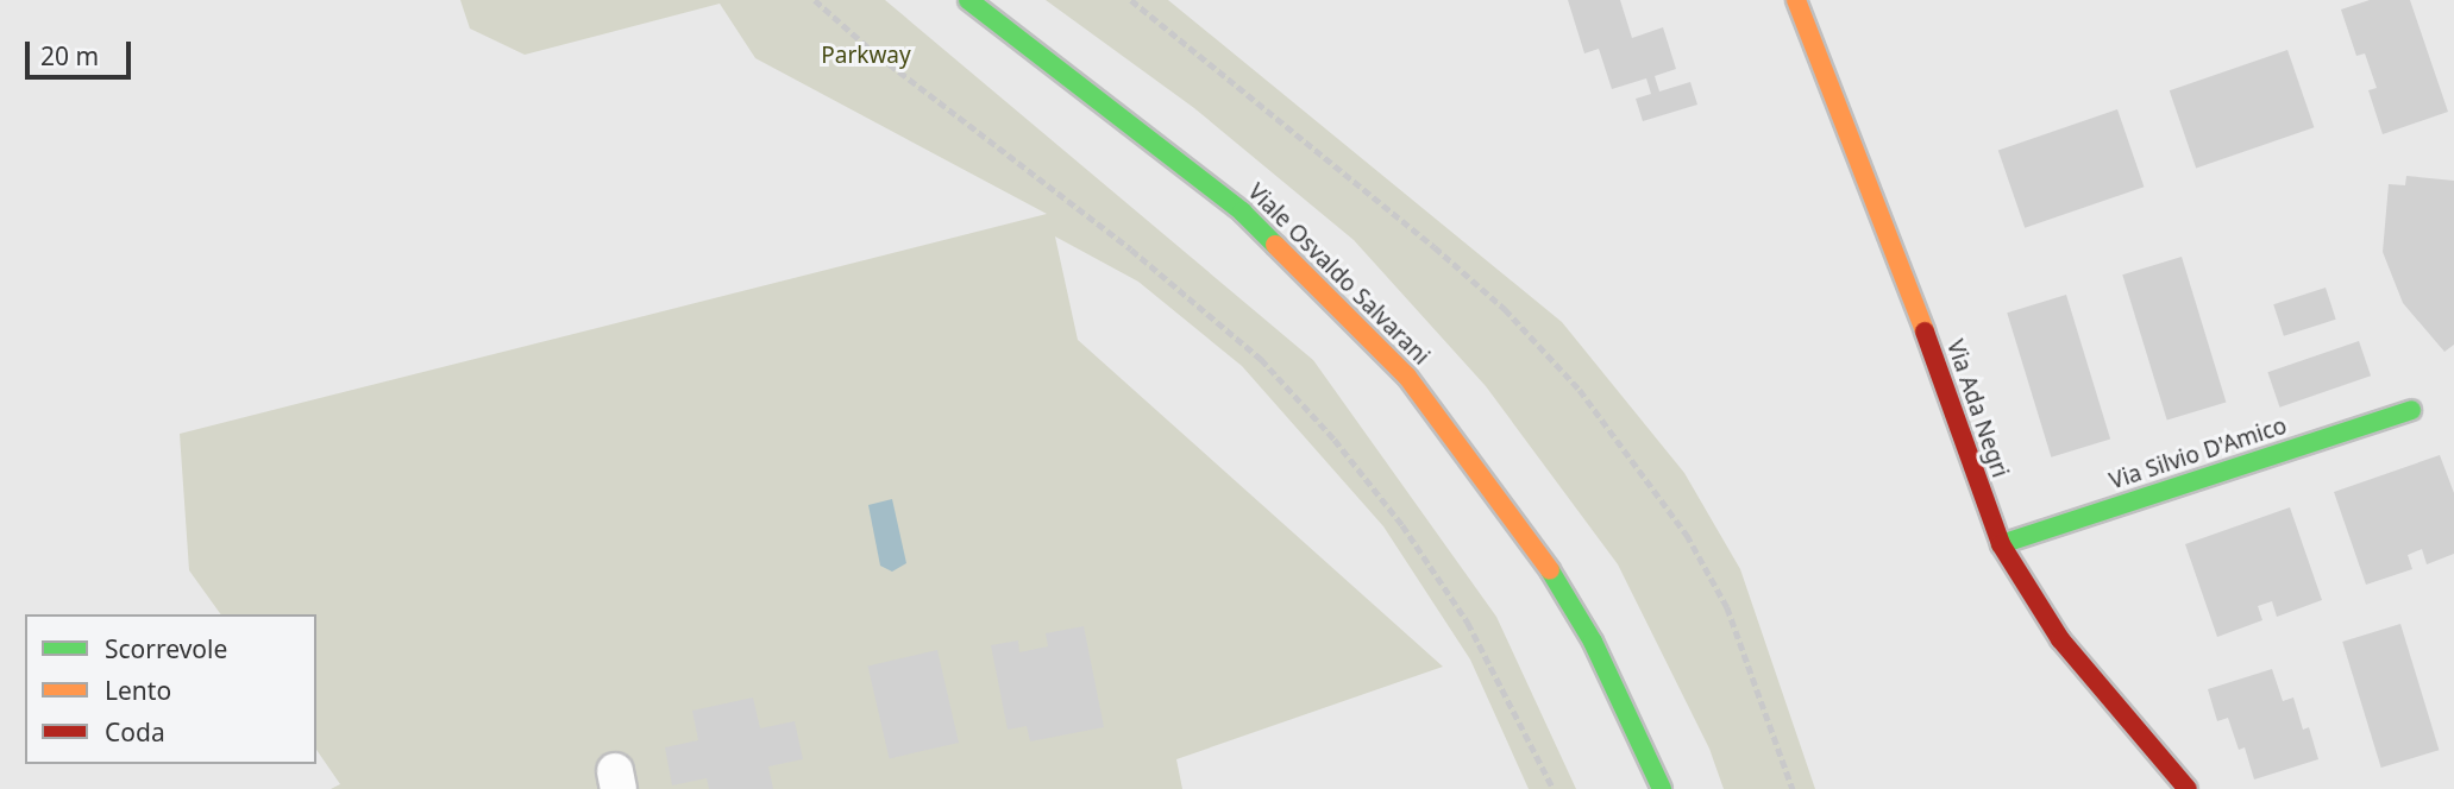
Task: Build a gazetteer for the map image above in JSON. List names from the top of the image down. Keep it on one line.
{"streets":{"street":["Viale Osvaldo Salvarani","Via Ada Negri","Via Silvio D'Amico"]},"crossings":[["Via Ada Negri","Via Silvio D'Amico"]],"parks":["Parkway"],"legend":["Scorrevole","Lento","Coda"],"scale_bar":"20 m"}
